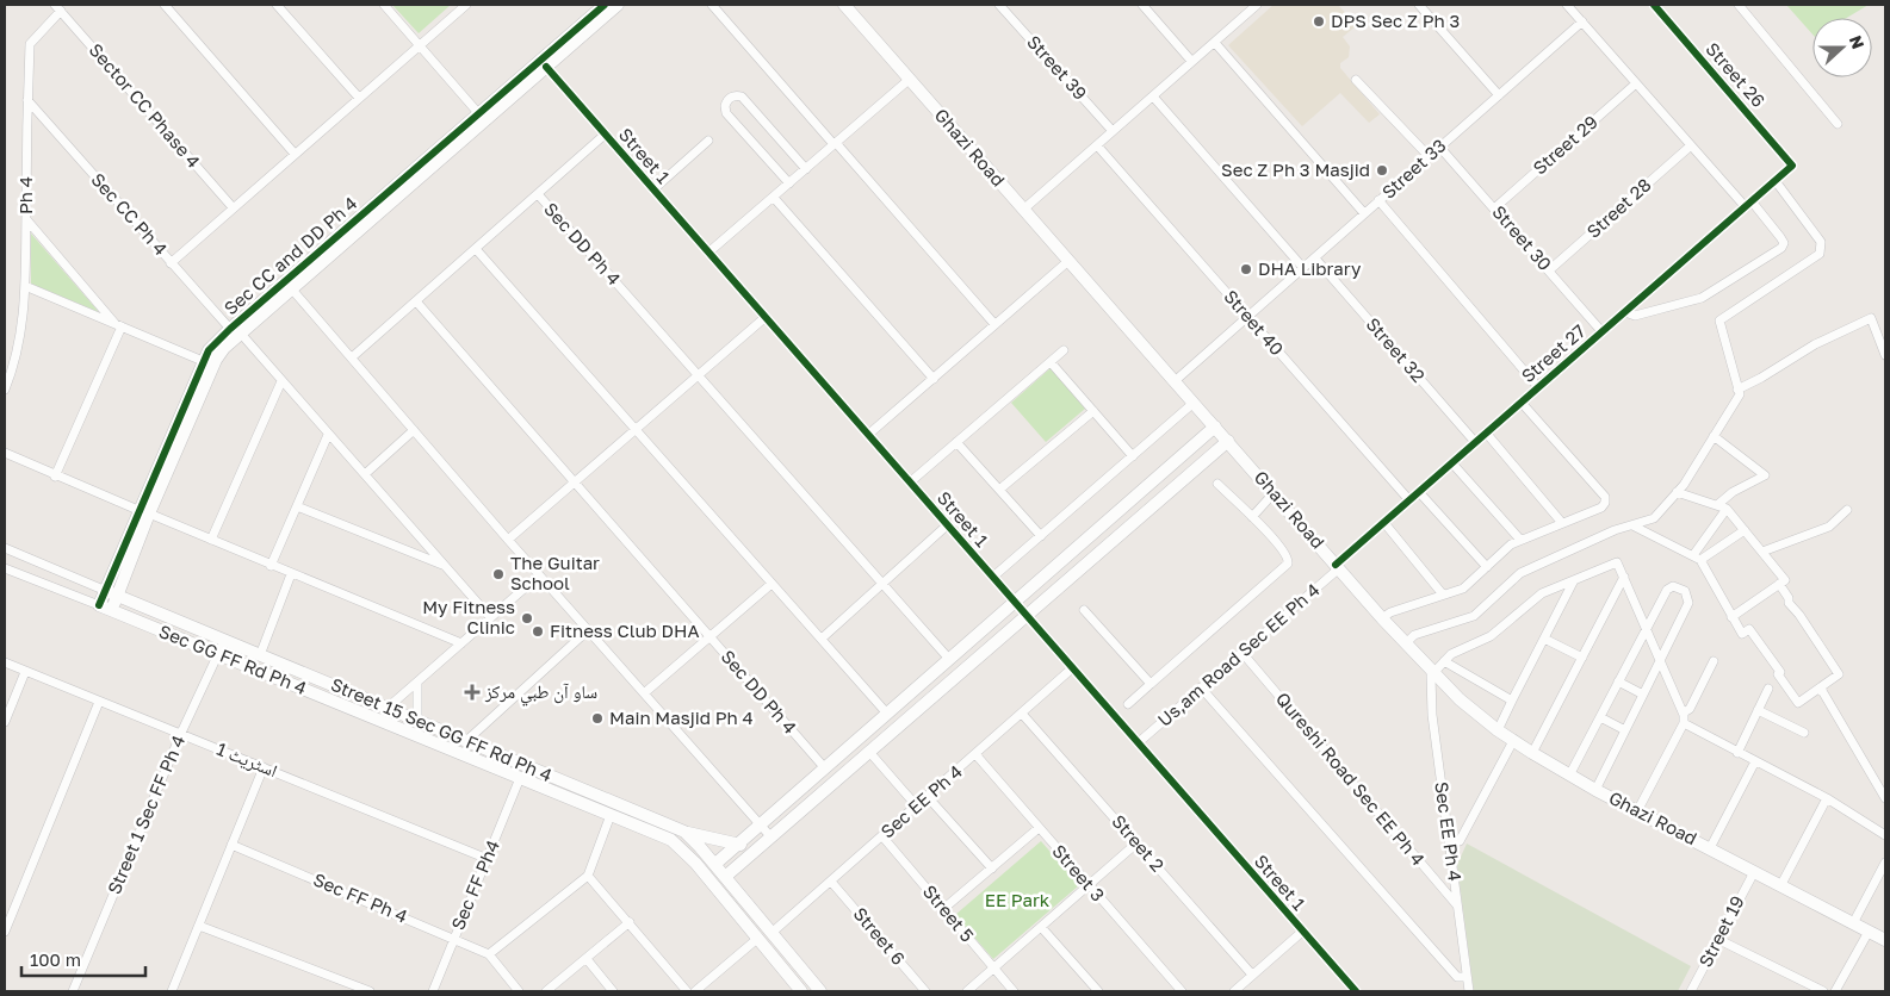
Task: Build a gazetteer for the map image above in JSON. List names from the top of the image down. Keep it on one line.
{"streets":{"main road":["Ghazi Road","Sec CC and DD Ph 4","Sec GG FF Rd Ph 4","Street 15 Sec GG FF Rd Ph 4"],"street":["Street 39","Street 26","Sector CC Phase 4","Street 29","Street 1","Street 33","Ph 4","Street 28","Sec CC Ph 4","Street 30","Sec DD Ph 4","Street 40","Street 32","Street 27","Us,am Road Sec EE Ph 4","اسٹریٹ 1","Qureshi Road Sec EE Ph 4","Sec EE Ph 4","Street 1 Sec FF Ph 4","Street 2","Street 3","Sec FF Ph4","Sec FF Ph 4","Street 5","Street 19","Street 6"]},"crossings":[["Street 26","Street 27"],["Sector CC Phase 4","Ph 4"],["Street 29","Street 30"],["Ghazi Road","Street 33"],["Ghazi Road","Street 27"],["Ghazi Road","Us,am Road Sec EE Ph 4"],["Ghazi Road","Sec EE Ph 4"],["Ghazi Road","Street 19"],["Street 1","Sec CC and DD Ph 4"],["Street 1","Us,am Road Sec EE Ph 4"],["Street 1","Sec EE Ph 4"],["Street 33","Street 30"],["Street 33","Street 40"],["Street 33","Street 32"],["Ph 4","Sec CC Ph 4"],["Street 28","Street 30"],["Sec CC Ph 4","Sec CC and DD Ph 4"],["Street 30","Street 27"],["Sec CC and DD Ph 4","Sec GG FF Rd Ph 4"],["Sec CC and DD Ph 4","Street 15 Sec GG FF Rd Ph 4"],["Street 40","Street 27"],["Street 32","Street 27"],["Street 27","Us,am Road Sec EE Ph 4"],["Us,am Road Sec EE Ph 4","Qureshi Road Sec EE Ph 4"],["Sec GG FF Rd Ph 4","Street 1 Sec FF Ph 4"],["Sec GG FF Rd Ph 4","Sec FF Ph4"],["Street 15 Sec GG FF Rd Ph 4","Sec EE Ph 4"],["Street 15 Sec GG FF Rd Ph 4","Street 1 Sec FF Ph 4"],["اسٹریٹ 1","Street 1 Sec FF Ph 4"],["اسٹریٹ 1","Sec FF Ph4"],["Qureshi Road Sec EE Ph 4","Sec EE Ph 4"],["Sec EE Ph 4","Street 2"],["Sec EE Ph 4","Street 3"],["Sec EE Ph 4","Street 5"],["Sec EE Ph 4","Street 6"],["Sec FF Ph4","Sec FF Ph 4"]],"parks":["EE Park"],"places":{"other":["DPS Sec Z Ph 3","Sec Z Ph 3 Masjid","DHA Library","The Guitar School","My Fitness Clinic","Fitness Club DHA","Main Masjid Ph 4"],"health":["ساو آن طبي مرکز"]},"scale_bar":"100 m","north":"right"}
